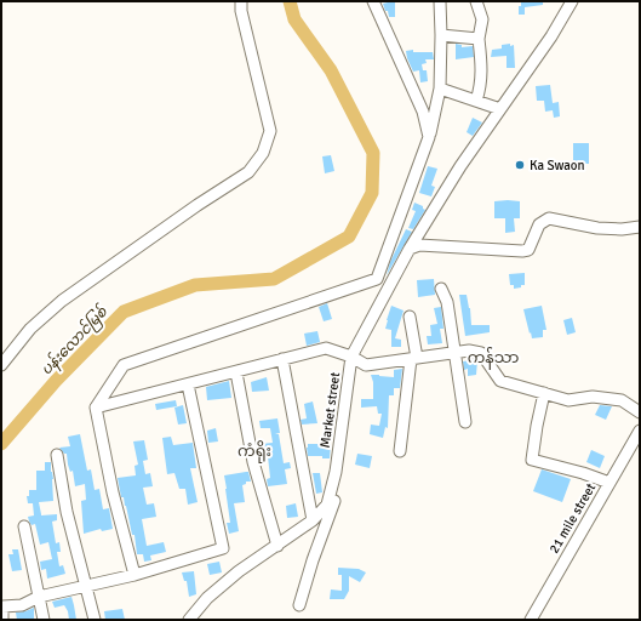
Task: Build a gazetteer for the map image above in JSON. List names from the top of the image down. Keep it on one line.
{"streets":{"street":["Market street","21 mile street"]},"districts":["ကန်သာ","ကံရိုး"],"water":["ပန်းလောင်မြစ်"],"places":["Ka Swaon"]}
